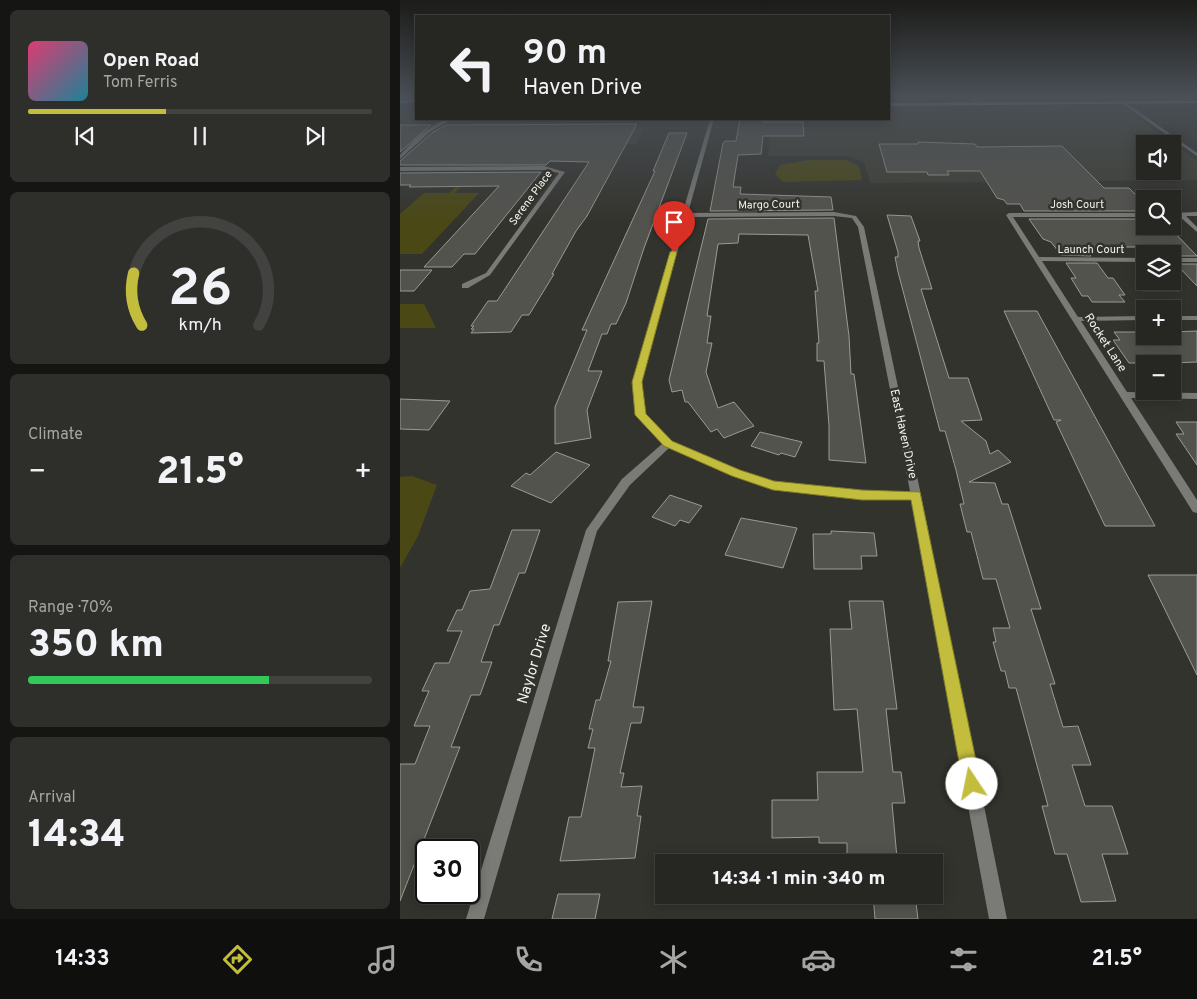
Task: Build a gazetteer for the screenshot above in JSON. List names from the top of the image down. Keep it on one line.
{"streets":{"street":["Serene Place","Margo Court","Josh Court","Launch Court","Rocket Lane","East Haven Drive","Naylor Drive"]},"crossings":[["Margo Court","East Haven Drive"],["Josh Court","Rocket Lane"],["Launch Court","Rocket Lane"]],"page":{"turn":["90 m","Haven Drive"],"song":["Open Road","Tom Ferris"],"map_buttons":["+","−"],"tile":["Climate",["Range · 70%","350 km"],["Arrival","14:34"]],"heat":["−","21.5°","+"],"limit":"30","trip":"14:34 · 1 min · 340 m","tabs":["14:33","21.5°"],"gauge":["26","km/h"]}}
